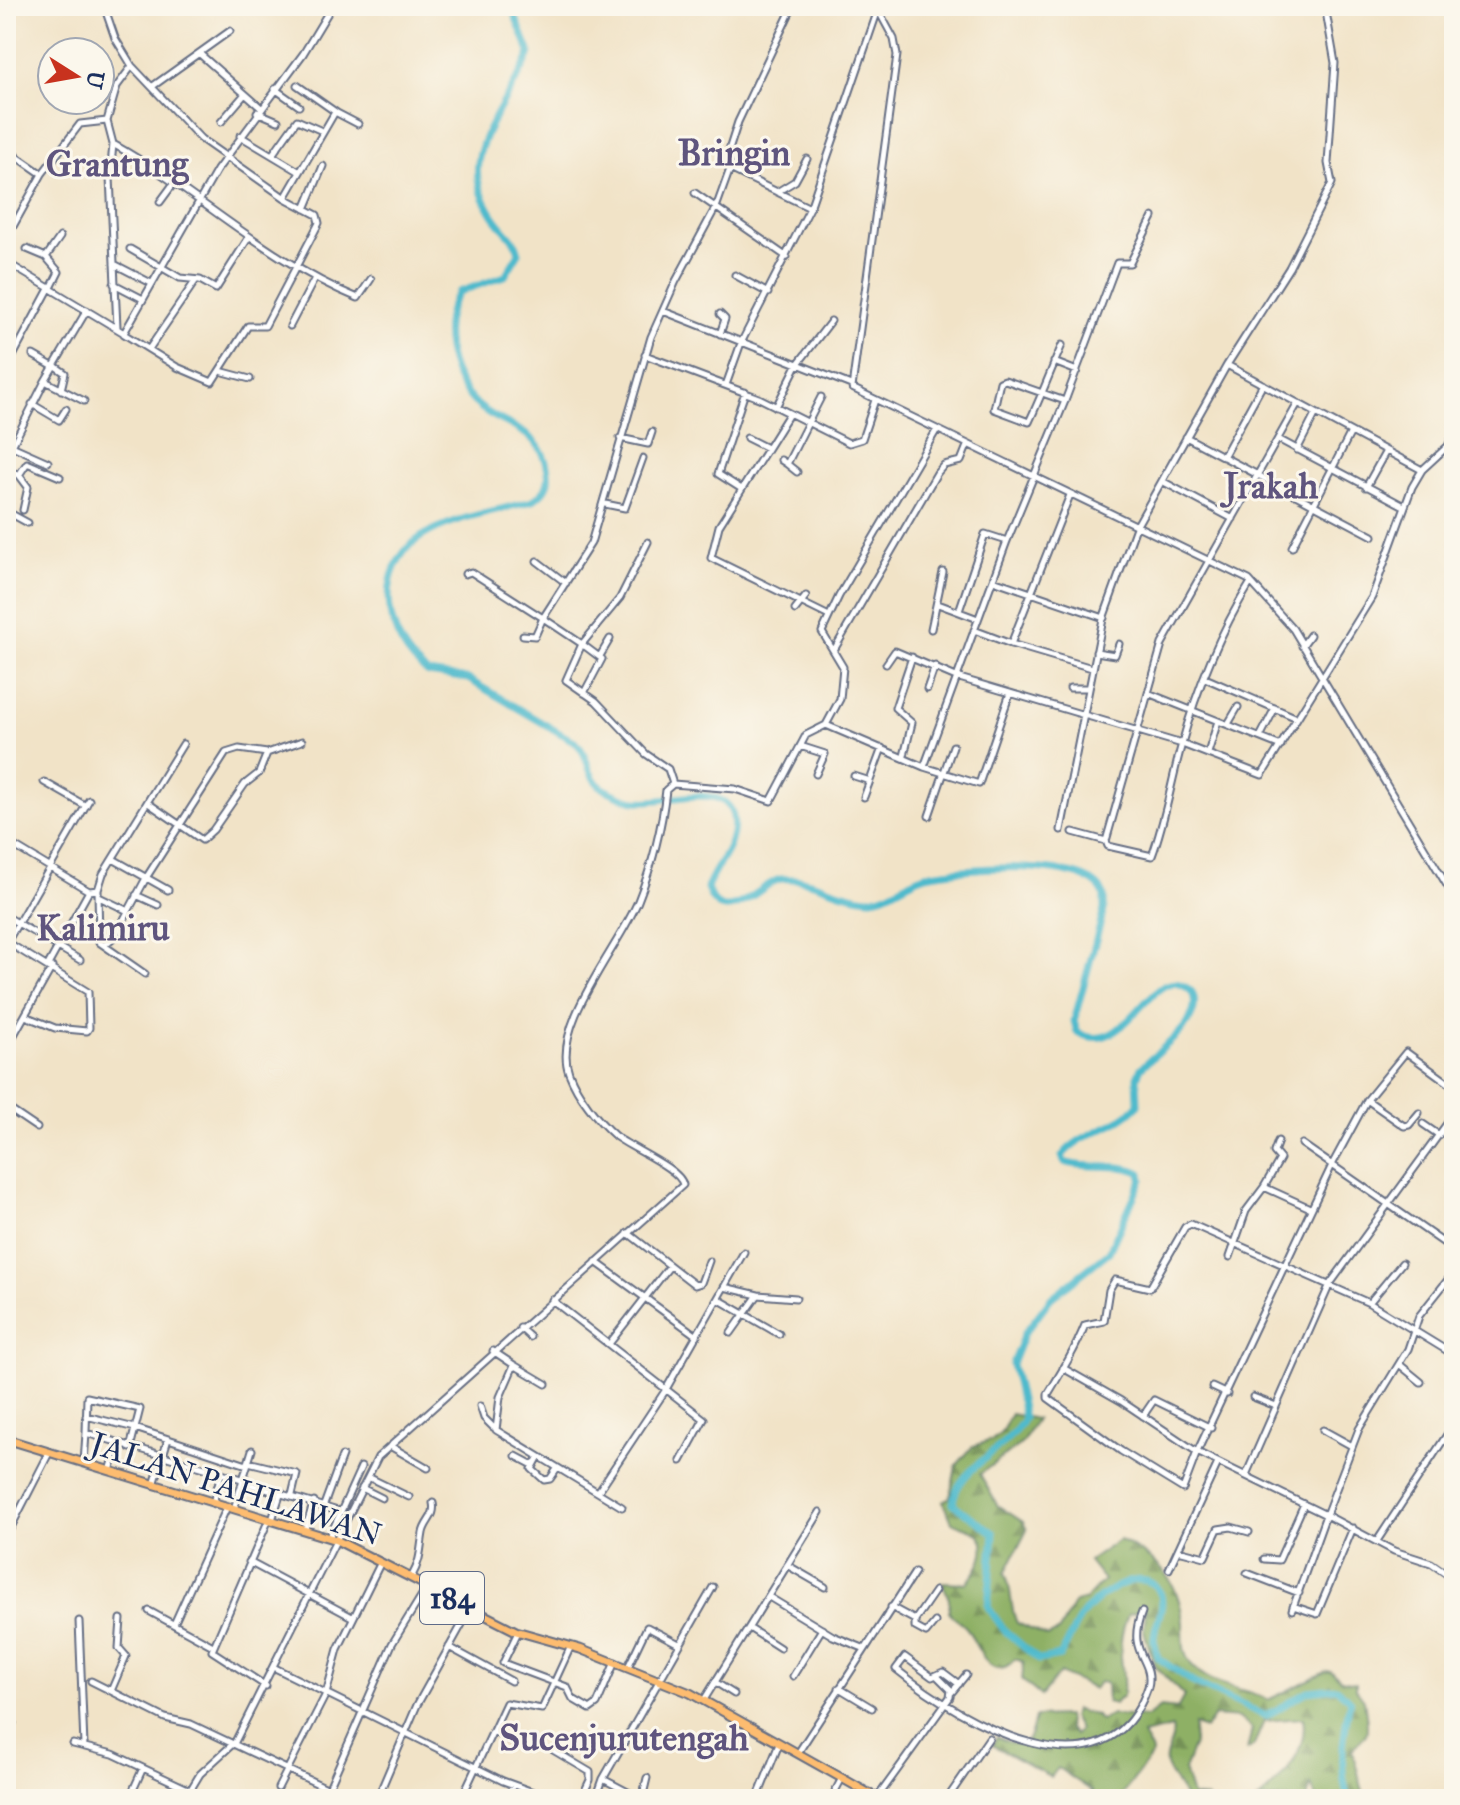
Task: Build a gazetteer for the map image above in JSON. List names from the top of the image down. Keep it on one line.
{"streets":{"main road":["JALAN PAHLAWAN","184"]},"districts":["Bringin","Grantung","Jrakah","Kalimiru","Sucenjurutengah"],"north":"right"}
